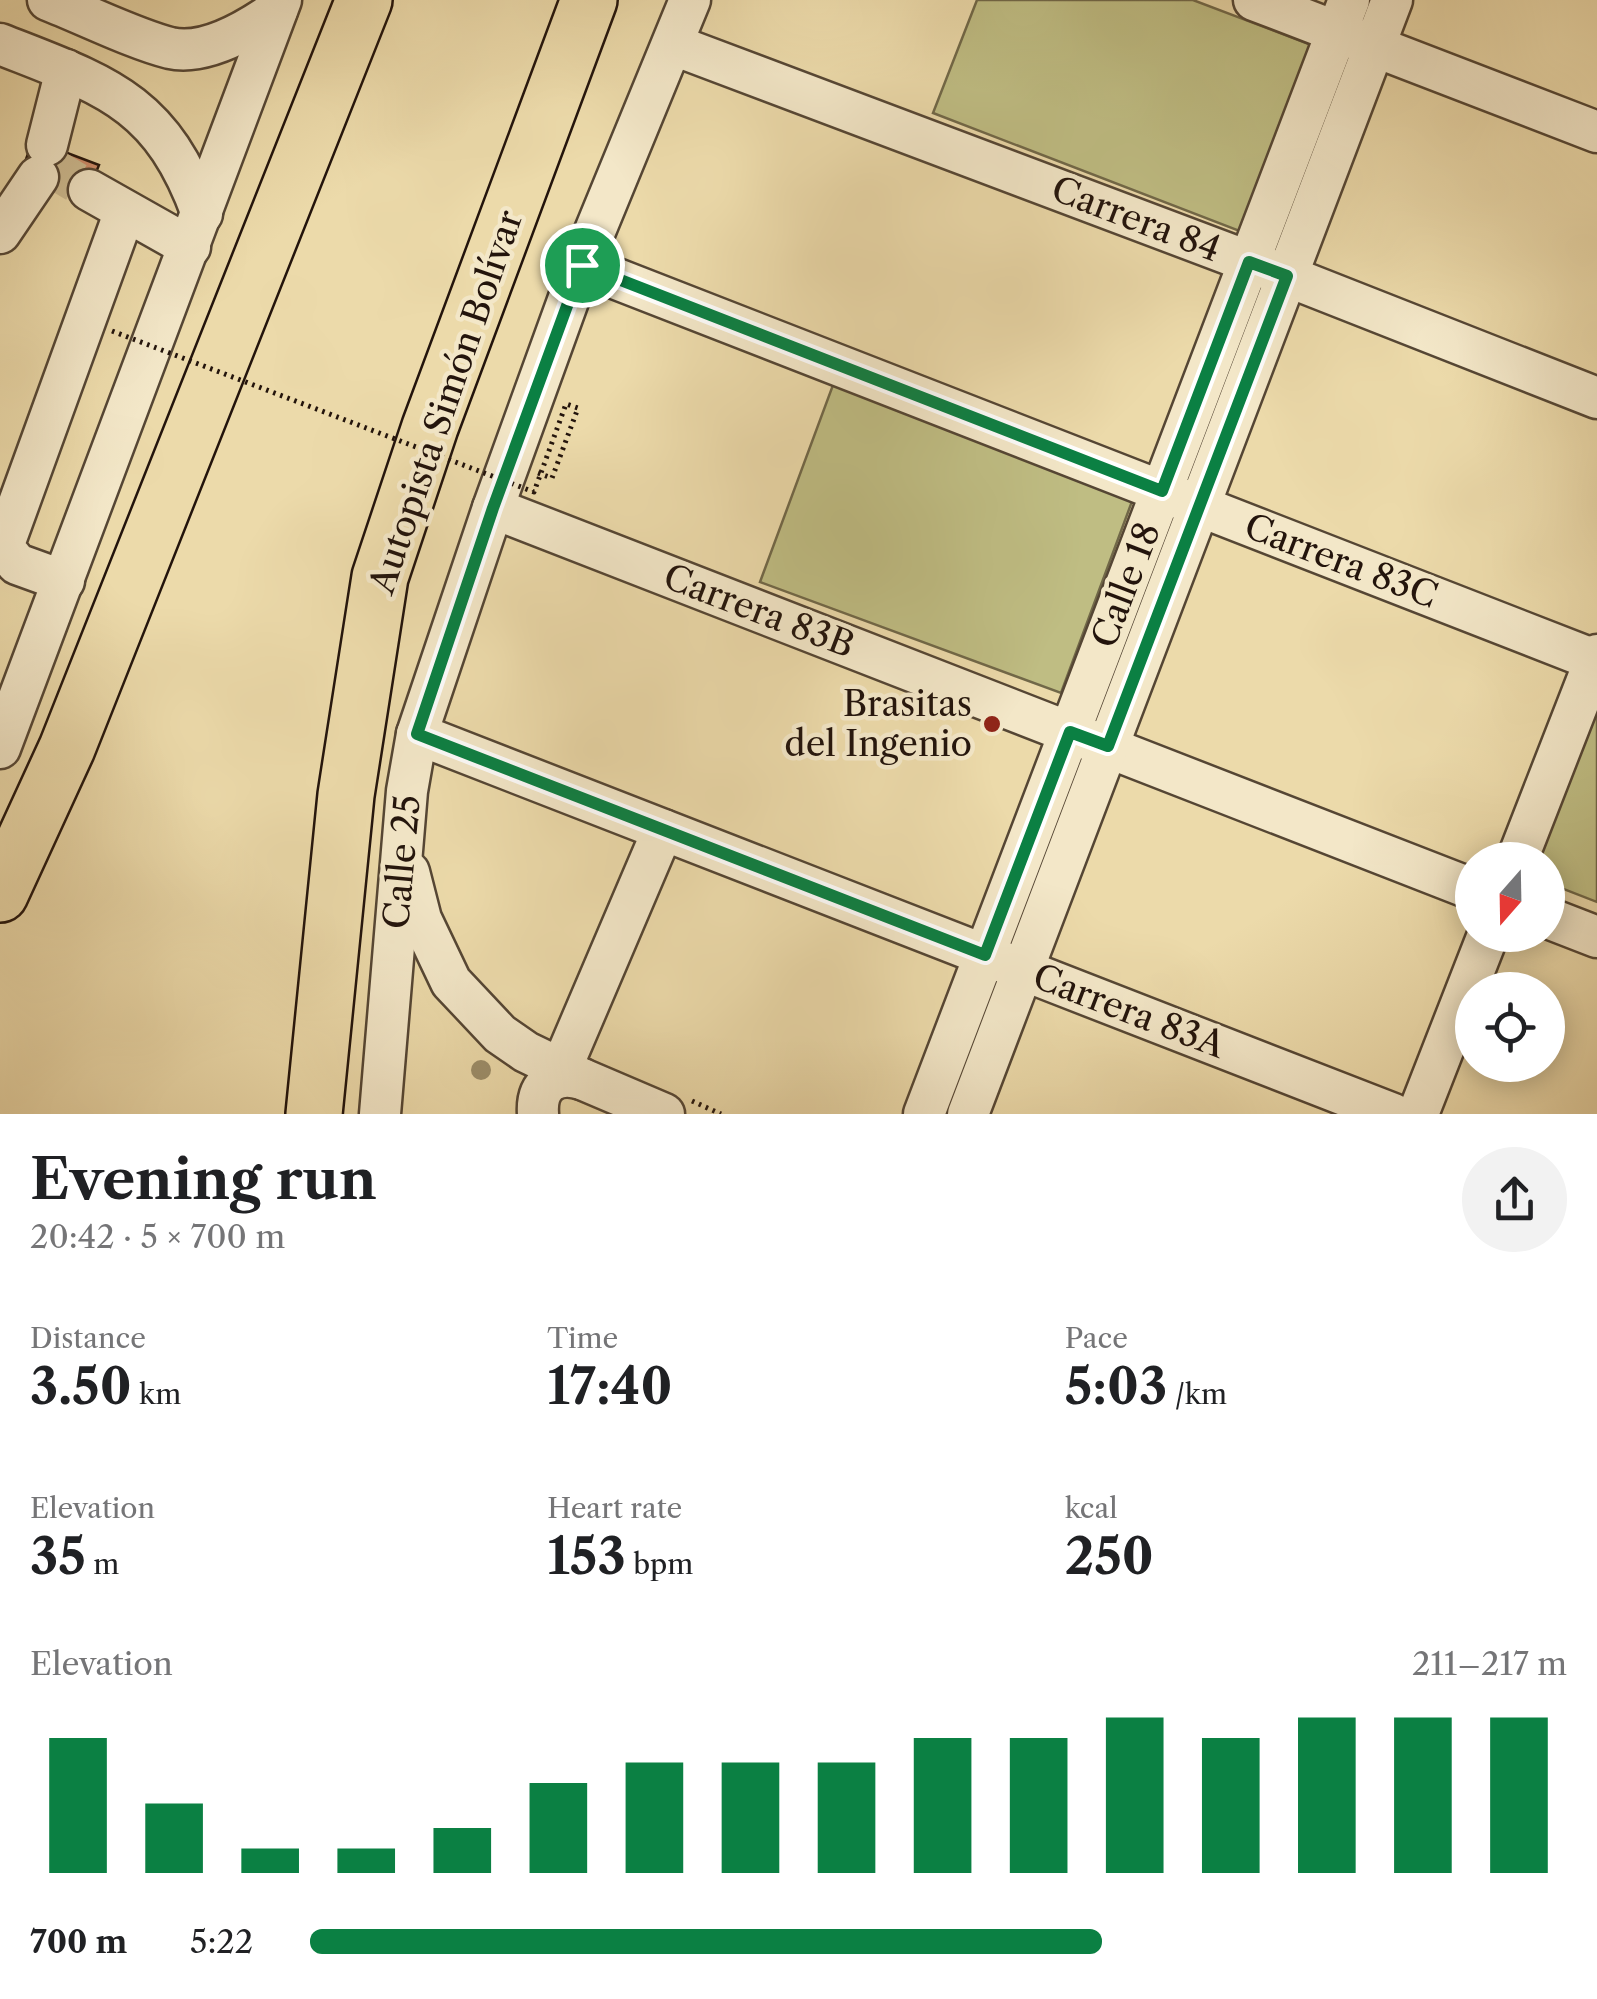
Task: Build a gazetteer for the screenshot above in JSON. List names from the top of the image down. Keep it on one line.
{"streets":{"highway":["Autopista Simón Bolívar"],"street":["Carrera 84","Carrera 83C","Calle 18","Carrera 83B","Calle 25","Carrera 83A"]},"crossings":[["Carrera 84","Calle 18"],["Carrera 84","Calle 25"],["Carrera 83C","Calle 18"],["Carrera 83C","Calle 25"],["Calle 18","Carrera 83B"],["Calle 18","Carrera 83A"],["Carrera 83B","Calle 25"],["Calle 25","Carrera 83A"]],"places":["Brasitas del Ingenio"],"north":"bottom","page":{"heading":["Evening run","20:42 · 5 × 700 m"],"stats":[["Distance","3.50 km"],["Time","17:40"],["Pace","5:03 /km"],["Elevation","35 m"],["Heart rate","153 bpm"],["kcal","250"]],"chart":["Elevation","211–217 m"],"list":[{"name":"700 m","note":"5:22"}]}}
